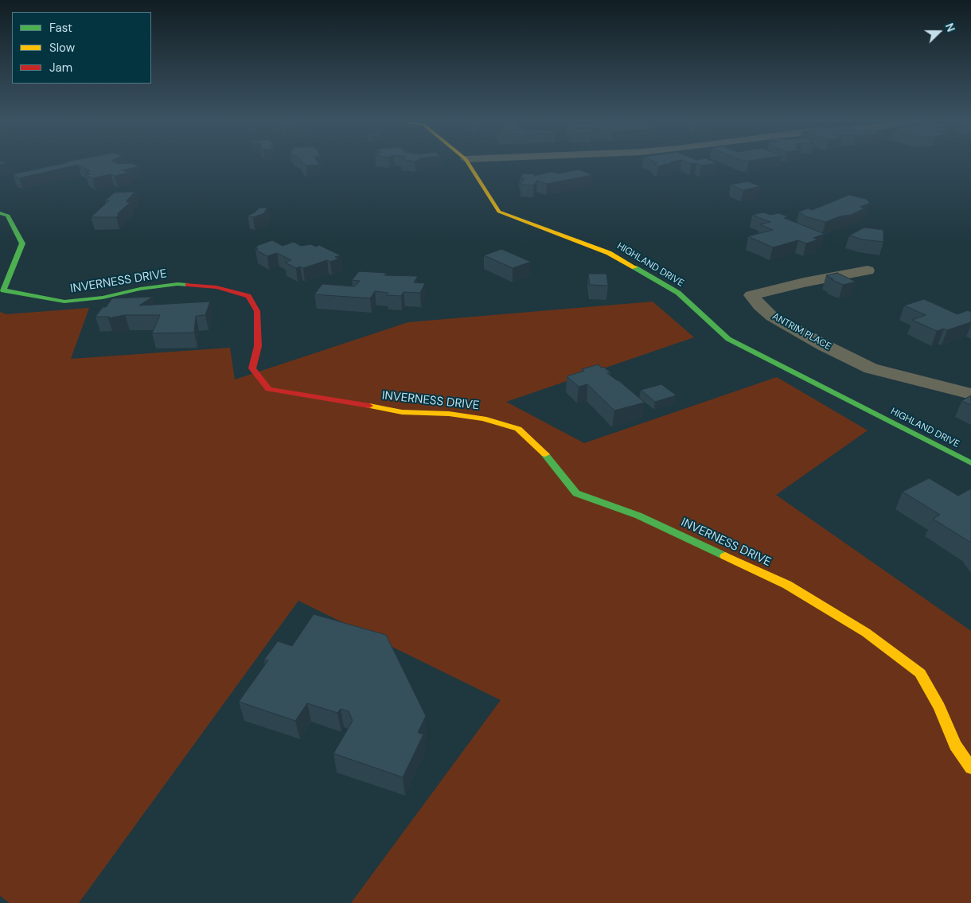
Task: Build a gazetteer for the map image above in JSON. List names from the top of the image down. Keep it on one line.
{"streets":{"street":["HIGHLAND DRIVE","INVERNESS DRIVE","ANTRIM PLACE"]},"legend":["Fast","Slow","Jam"],"north":"right"}
